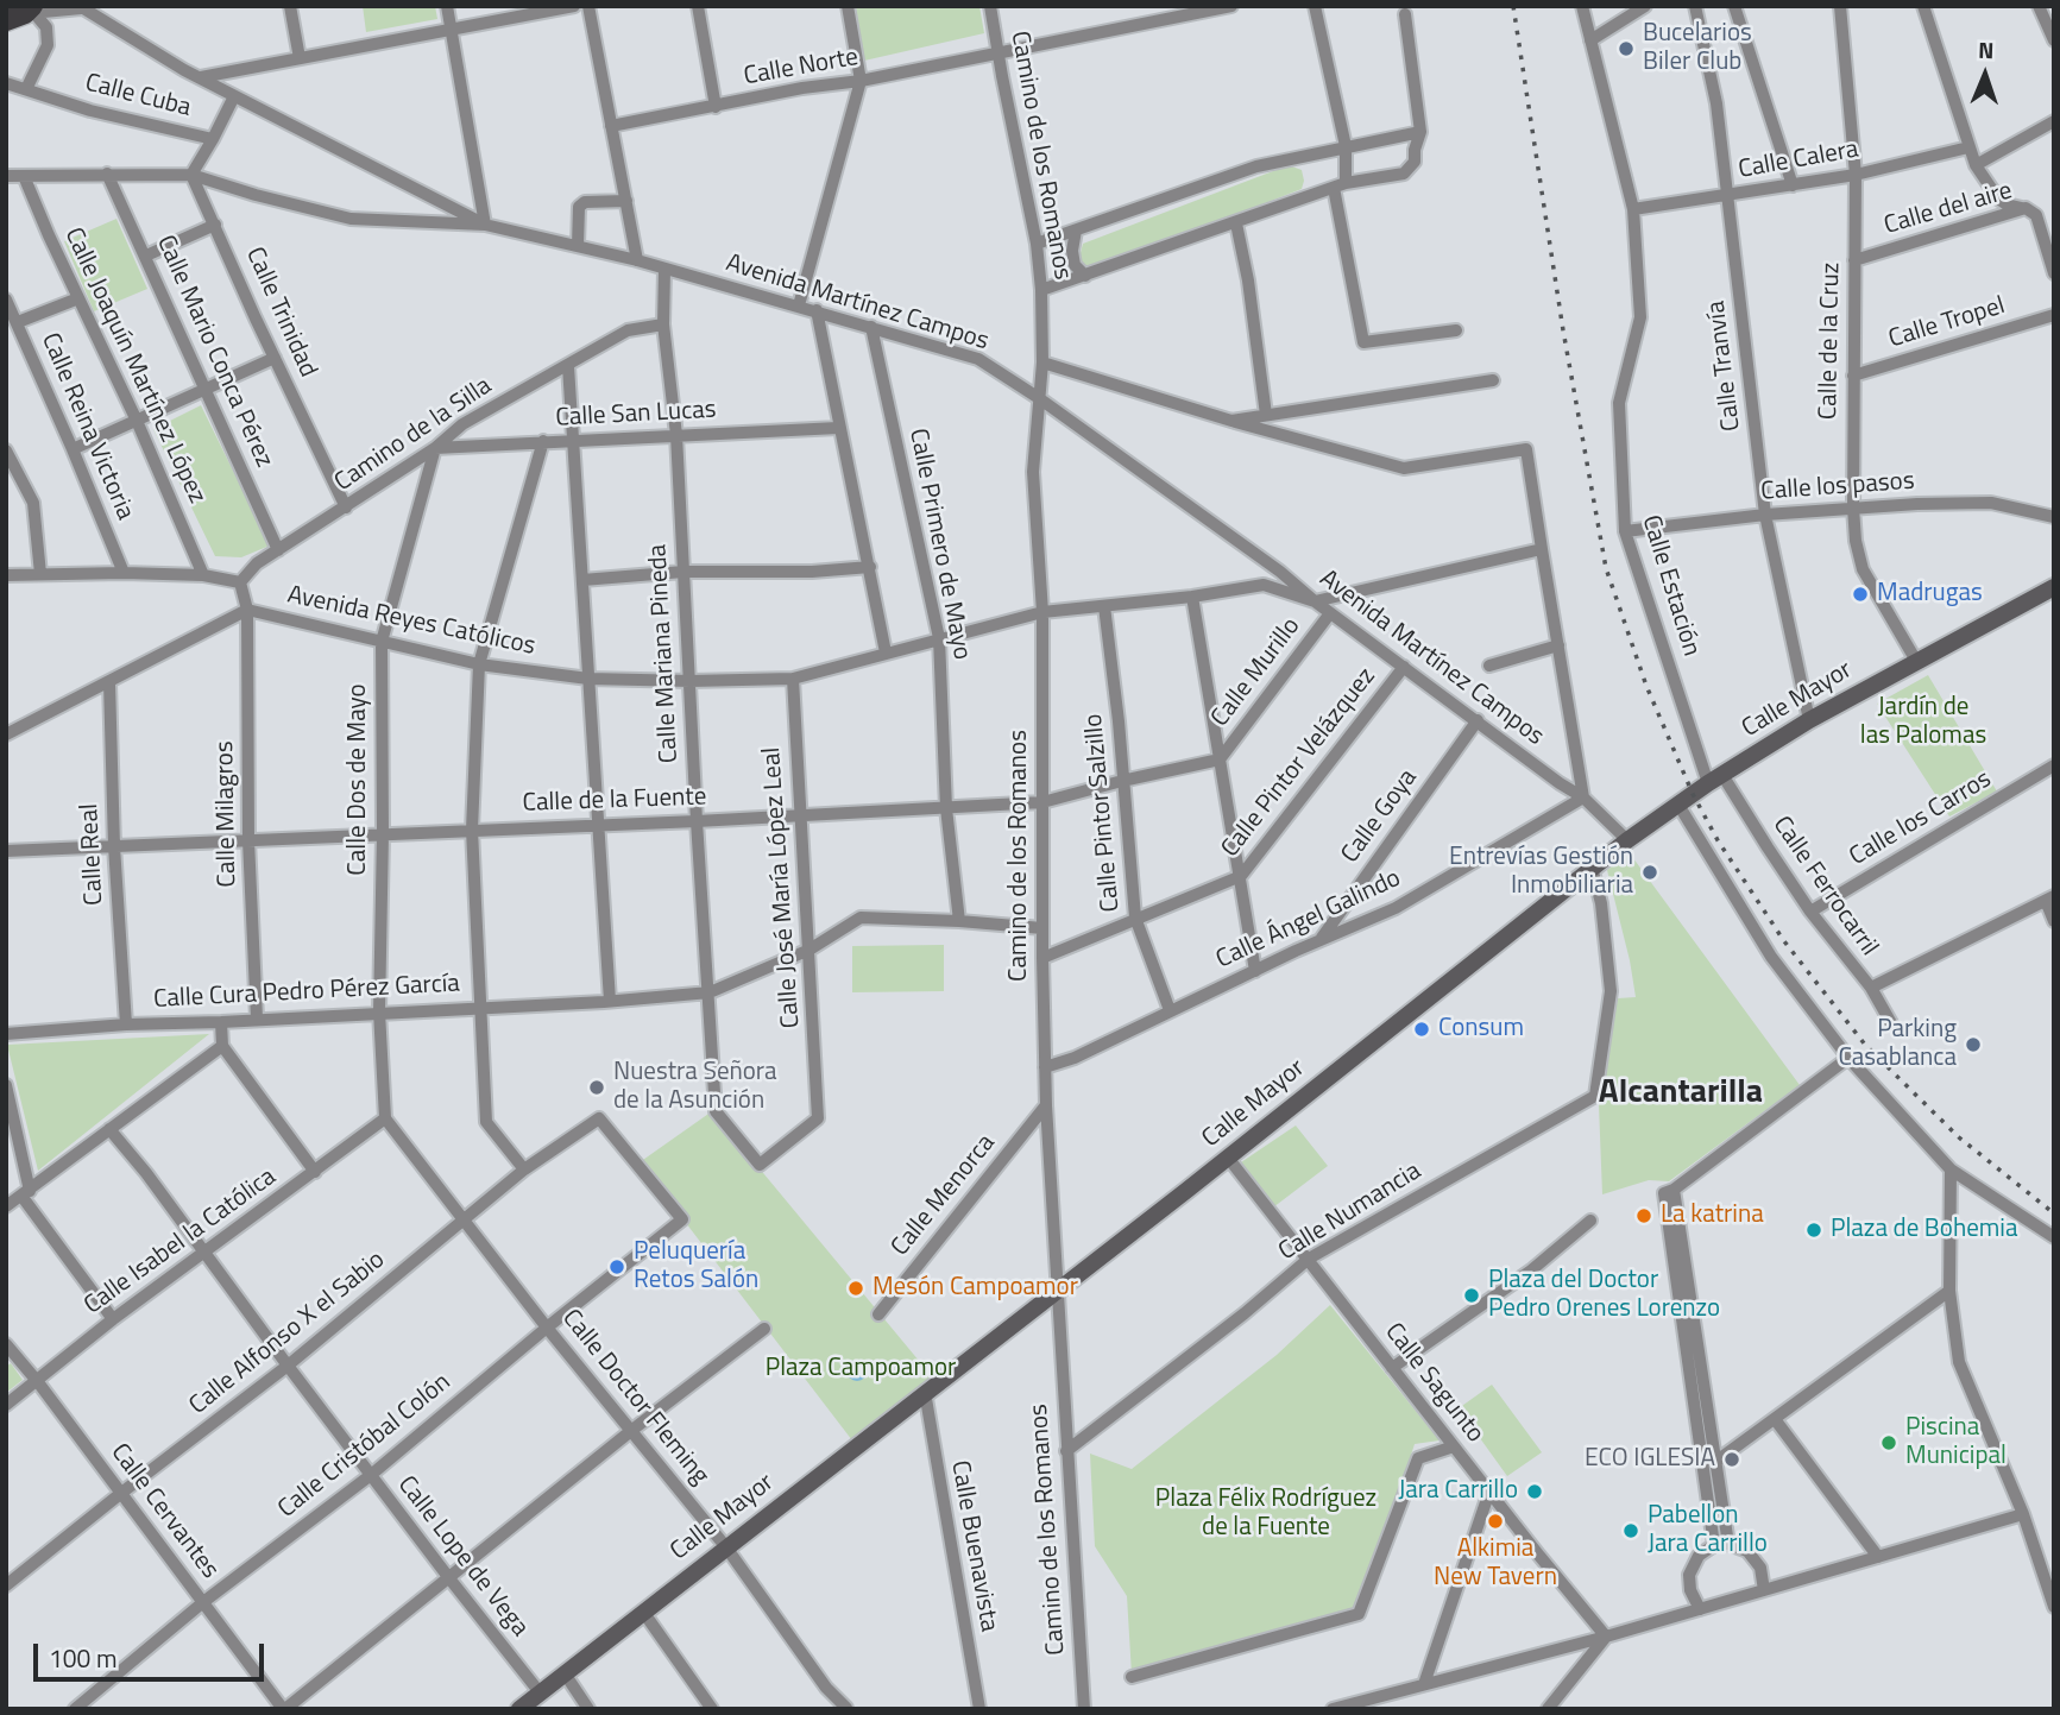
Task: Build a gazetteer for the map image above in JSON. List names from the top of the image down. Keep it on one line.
{"streets":{"main road":["Calle Mayor"],"street":["Calle Norte","Calle Cuba","Camino de los Romanos","Calle Calera","Calle del aire","Avenida Martínez Campos","Calle Trinidad","Calle Tropel","Calle de la Cruz","Calle Mario Conca Pérez","Calle Joaquín Martínez López","Calle Tranvía","Calle San Lucas","Calle Reina Victoria","Camino de la Silla","Calle los pasos","Calle Primero de Mayo","Calle Estación","Avenida Reyes Católicos","Calle Mariana Pineda","Calle Murillo","Calle Pintor Velázquez","Calle Dos de Mayo","Calle de la Fuente","Calle Pintor Salzillo","Calle Milagros","Calle Goya","Calle los Carros","Calle Real","Calle Ferrocarril","Calle José María López Leal","Calle Ángel Galindo","Calle Cura Pedro Pérez García","Calle Menorca","Calle Numancia","Calle Isabel la Católica","Calle Alfonso X el Sabio","Calle Sagunto","Calle Doctor Fleming","Calle Cristóbal Colón","Calle Cervantes","Calle Buenavista","Calle Lope de Vega"]},"crossings":[["Calle Norte","Camino de los Romanos"],["Calle Cuba","Avenida Martínez Campos"],["Camino de los Romanos","Avenida Martínez Campos"],["Camino de los Romanos","Avenida Reyes Católicos"],["Camino de los Romanos","Calle Mayor"],["Camino de los Romanos","Calle Pintor Velázquez"],["Camino de los Romanos","Calle de la Fuente"],["Camino de los Romanos","Calle Ángel Galindo"],["Camino de los Romanos","Calle Cura Pedro Pérez García"],["Camino de los Romanos","Calle Menorca"],["Camino de los Romanos","Calle Numancia"],["Calle Calera","Calle de la Cruz"],["Calle Calera","Calle Tranvía"],["Calle Calera","Calle Estación"],["Calle del aire","Calle de la Cruz"],["Avenida Martínez Campos","Calle Primero de Mayo"],["Avenida Martínez Campos","Avenida Reyes Católicos"],["Avenida Martínez Campos","Calle Murillo"],["Avenida Martínez Campos","Calle Mayor"],["Avenida Martínez Campos","Calle Pintor Velázquez"],["Avenida Martínez Campos","Calle Goya"],["Avenida Martínez Campos","Calle Ángel Galindo"],["Calle Trinidad","Camino de la Silla"],["Calle Tropel","Calle de la Cruz"],["Calle de la Cruz","Calle los pasos"],["Calle de la Cruz","Calle Mayor"],["Calle Mario Conca Pérez","Camino de la Silla"],["Calle Tranvía","Calle los pasos"],["Calle Tranvía","Calle Mayor"],["Calle San Lucas","Camino de la Silla"],["Calle San Lucas","Calle Mariana Pineda"],["Calle San Lucas","Calle Dos de Mayo"],["Camino de la Silla","Avenida Reyes Católicos"],["Camino de la Silla","Calle Mariana Pineda"],["Camino de la Silla","Calle Dos de Mayo"],["Calle los pasos","Calle Estación"],["Calle Primero de Mayo","Avenida Reyes Católicos"],["Calle Primero de Mayo","Calle de la Fuente"],["Calle Primero de Mayo","Calle Cura Pedro Pérez García"],["Calle Estación","Calle Mayor"],["Calle Estación","Calle Ferrocarril"],["Avenida Reyes Católicos","Calle Mariana Pineda"],["Avenida Reyes Católicos","Calle Dos de Mayo"],["Avenida Reyes Católicos","Calle Pintor Salzillo"],["Avenida Reyes Católicos","Calle Milagros"],["Avenida Reyes Católicos","Calle José María López Leal"],["Calle Mariana Pineda","Calle de la Fuente"],["Calle Mariana Pineda","Calle José María López Leal"],["Calle Mariana Pineda","Calle Cura Pedro Pérez García"],["Calle Murillo","Calle de la Fuente"],["Calle Mayor","Calle Ferrocarril"],["Calle Mayor","Calle Numancia"],["Calle Mayor","Calle Sagunto"],["Calle Mayor","Calle Doctor Fleming"],["Calle Mayor","Calle Buenavista"],["Calle Mayor","Calle Lope de Vega"],["Calle Pintor Velázquez","Calle Pintor Salzillo"],["Calle Dos de Mayo","Calle de la Fuente"],["Calle Dos de Mayo","Calle Cura Pedro Pérez García"],["Calle Dos de Mayo","Calle Isabel la Católica"],["Calle Dos de Mayo","Calle Doctor Fleming"],["Calle de la Fuente","Calle Pintor Salzillo"],["Calle de la Fuente","Calle Milagros"],["Calle de la Fuente","Calle Real"],["Calle de la Fuente","Calle José María López Leal"],["Calle Pintor Salzillo","Calle Ángel Galindo"],["Calle Milagros","Calle Cura Pedro Pérez García"],["Calle Goya","Calle Ángel Galindo"],["Calle los Carros","Calle Ferrocarril"],["Calle Real","Calle Cura Pedro Pérez García"],["Calle José María López Leal","Calle Cura Pedro Pérez García"],["Calle Numancia","Calle Sagunto"],["Calle Isabel la Católica","Calle Doctor Fleming"],["Calle Isabel la Católica","Calle Cervantes"],["Calle Isabel la Católica","Calle Lope de Vega"],["Calle Alfonso X el Sabio","Calle Doctor Fleming"],["Calle Alfonso X el Sabio","Calle Cristóbal Colón"],["Calle Alfonso X el Sabio","Calle Cervantes"],["Calle Alfonso X el Sabio","Calle Lope de Vega"],["Calle Doctor Fleming","Calle Cristóbal Colón"],["Calle Cristóbal Colón","Calle Cervantes"],["Calle Cristóbal Colón","Calle Lope de Vega"]],"districts":["Alcantarilla"],"parks":["Jardín de las Palomas","Plaza Campoamor","Plaza Félix Rodríguez de la Fuente"],"places":["Bucelarios Biler Club","Madrugas","Entrevías Gestión Inmobiliaria","Consum","Parking Casablanca","Nuestra Señora de la Asunción","La katrina","Plaza de Bohemia","Peluquería Retos Salón","Mesón Campoamor","Plaza del Doctor Pedro Orenes Lorenzo","Piscina Municipal","ECO IGLESIA","Jara Carrillo","Alkimia New Tavern","Pabellon Jara Carrillo"],"scale_bar":"100 m","north":"top"}
